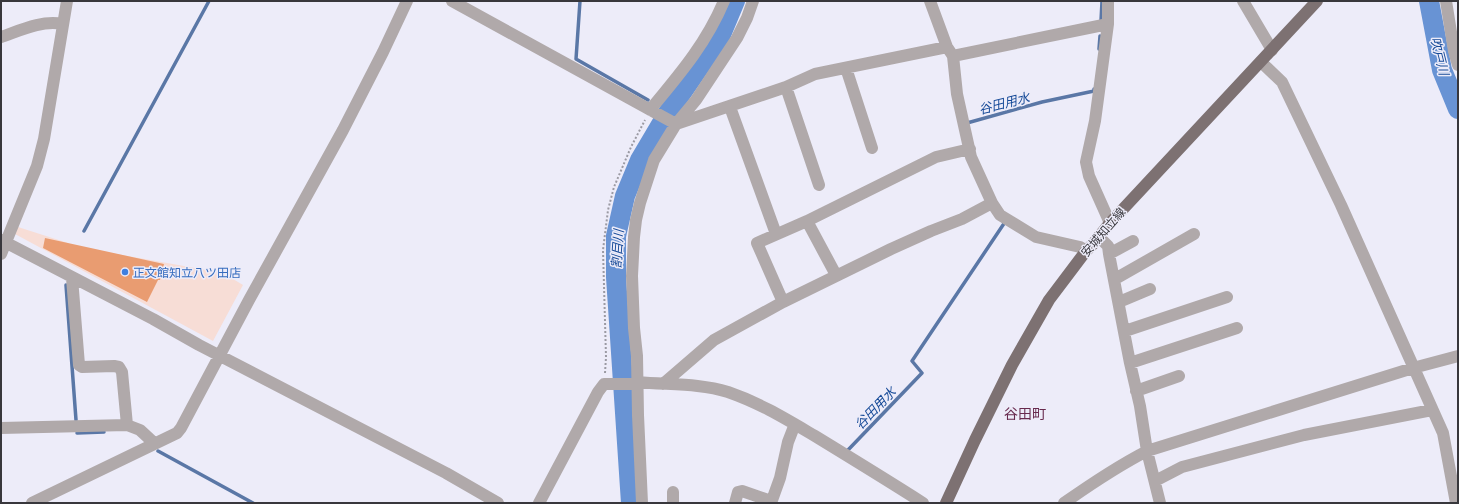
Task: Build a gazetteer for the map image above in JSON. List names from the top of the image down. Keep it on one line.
{"streets":{"main road":["安城知立線"]},"districts":["谷田町"],"water":["吹戸川","谷田用水","割目川"],"places":["正文館知立八ツ田店"]}
